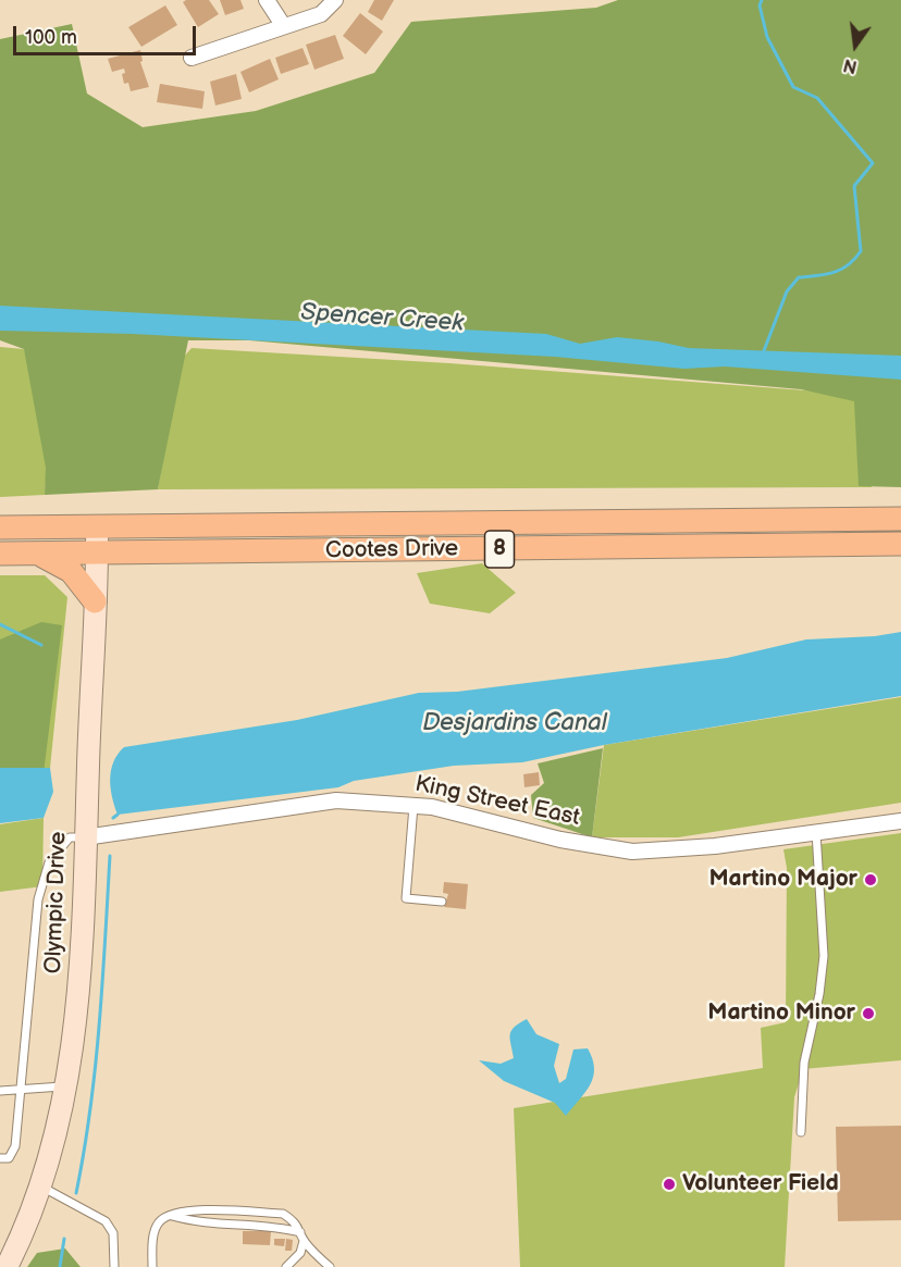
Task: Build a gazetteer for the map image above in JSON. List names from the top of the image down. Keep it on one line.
{"streets":{"main road":["8","Cootes Drive","Olympic Drive"],"street":["King Street East"]},"crossings":[["Cootes Drive","Olympic Drive"],["King Street East","Olympic Drive"]],"water":["Spencer Creek","Desjardins Canal"],"places":["Martino Major","Martino Minor","Volunteer Field"],"scale_bar":"100 m","north":"bottom"}
